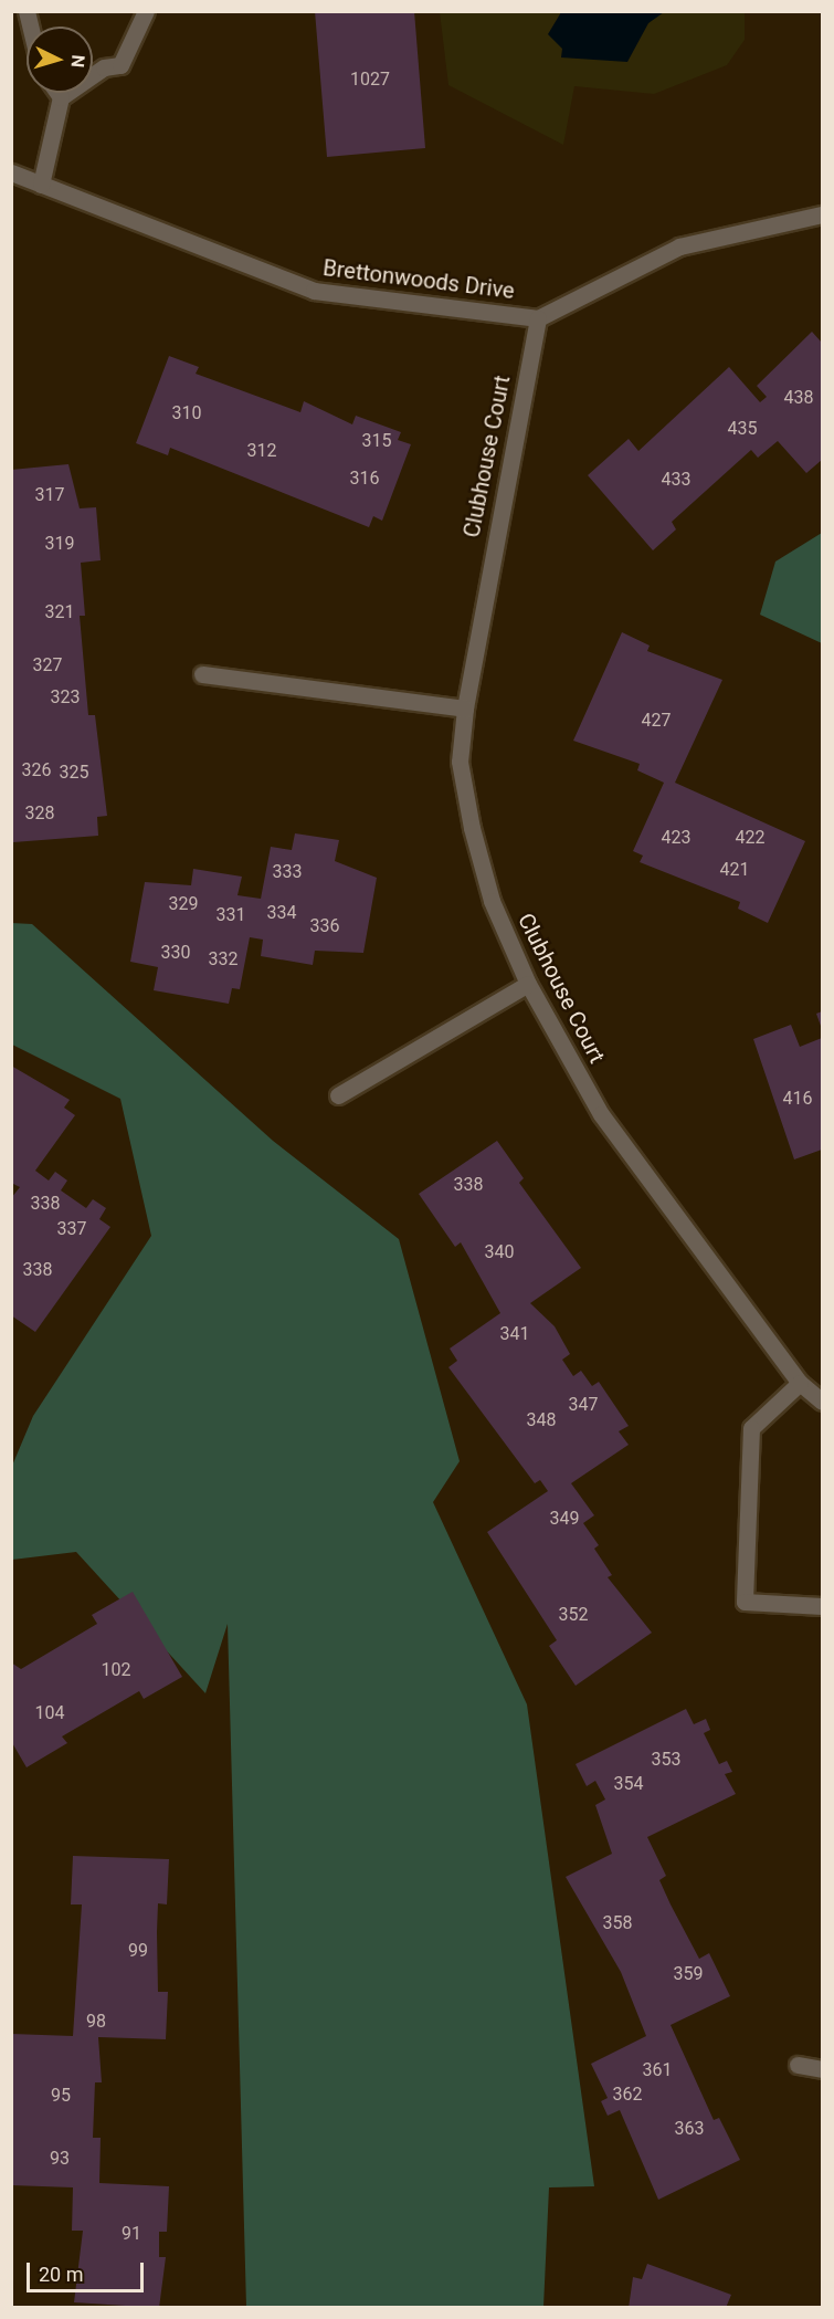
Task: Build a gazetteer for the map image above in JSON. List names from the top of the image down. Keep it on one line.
{"streets":{"street":["Brettonwoods Drive","Clubhouse Court"]},"crossings":[["Brettonwoods Drive","Clubhouse Court"]],"house_numbers":["1027","438","310","435","315","312","316","433","317","319","321","327","323","427","326","325","328","423","422","421","333","329","334","331","336","330","332","416","338","338","337","340","338","341","347","348","349","352","102","104","353","354","358","99","359","98","361","362","95","363","93","91"],"scale_bar":"20 m","north":"right"}
